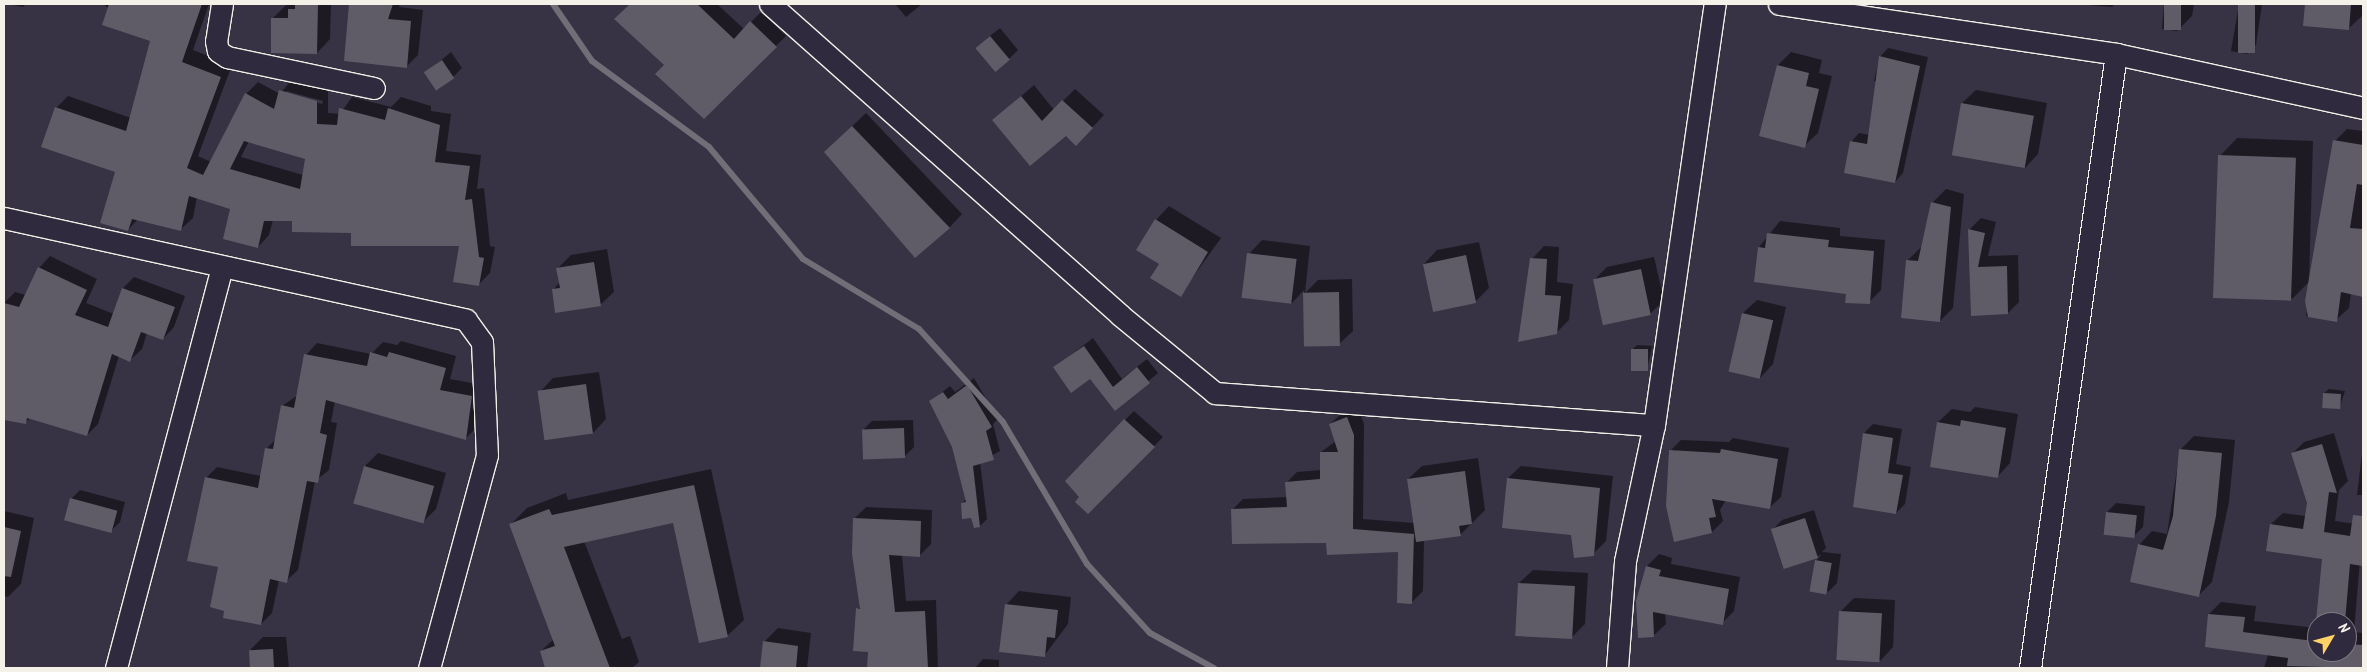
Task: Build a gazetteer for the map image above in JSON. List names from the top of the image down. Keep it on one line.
{"north":"top right"}
